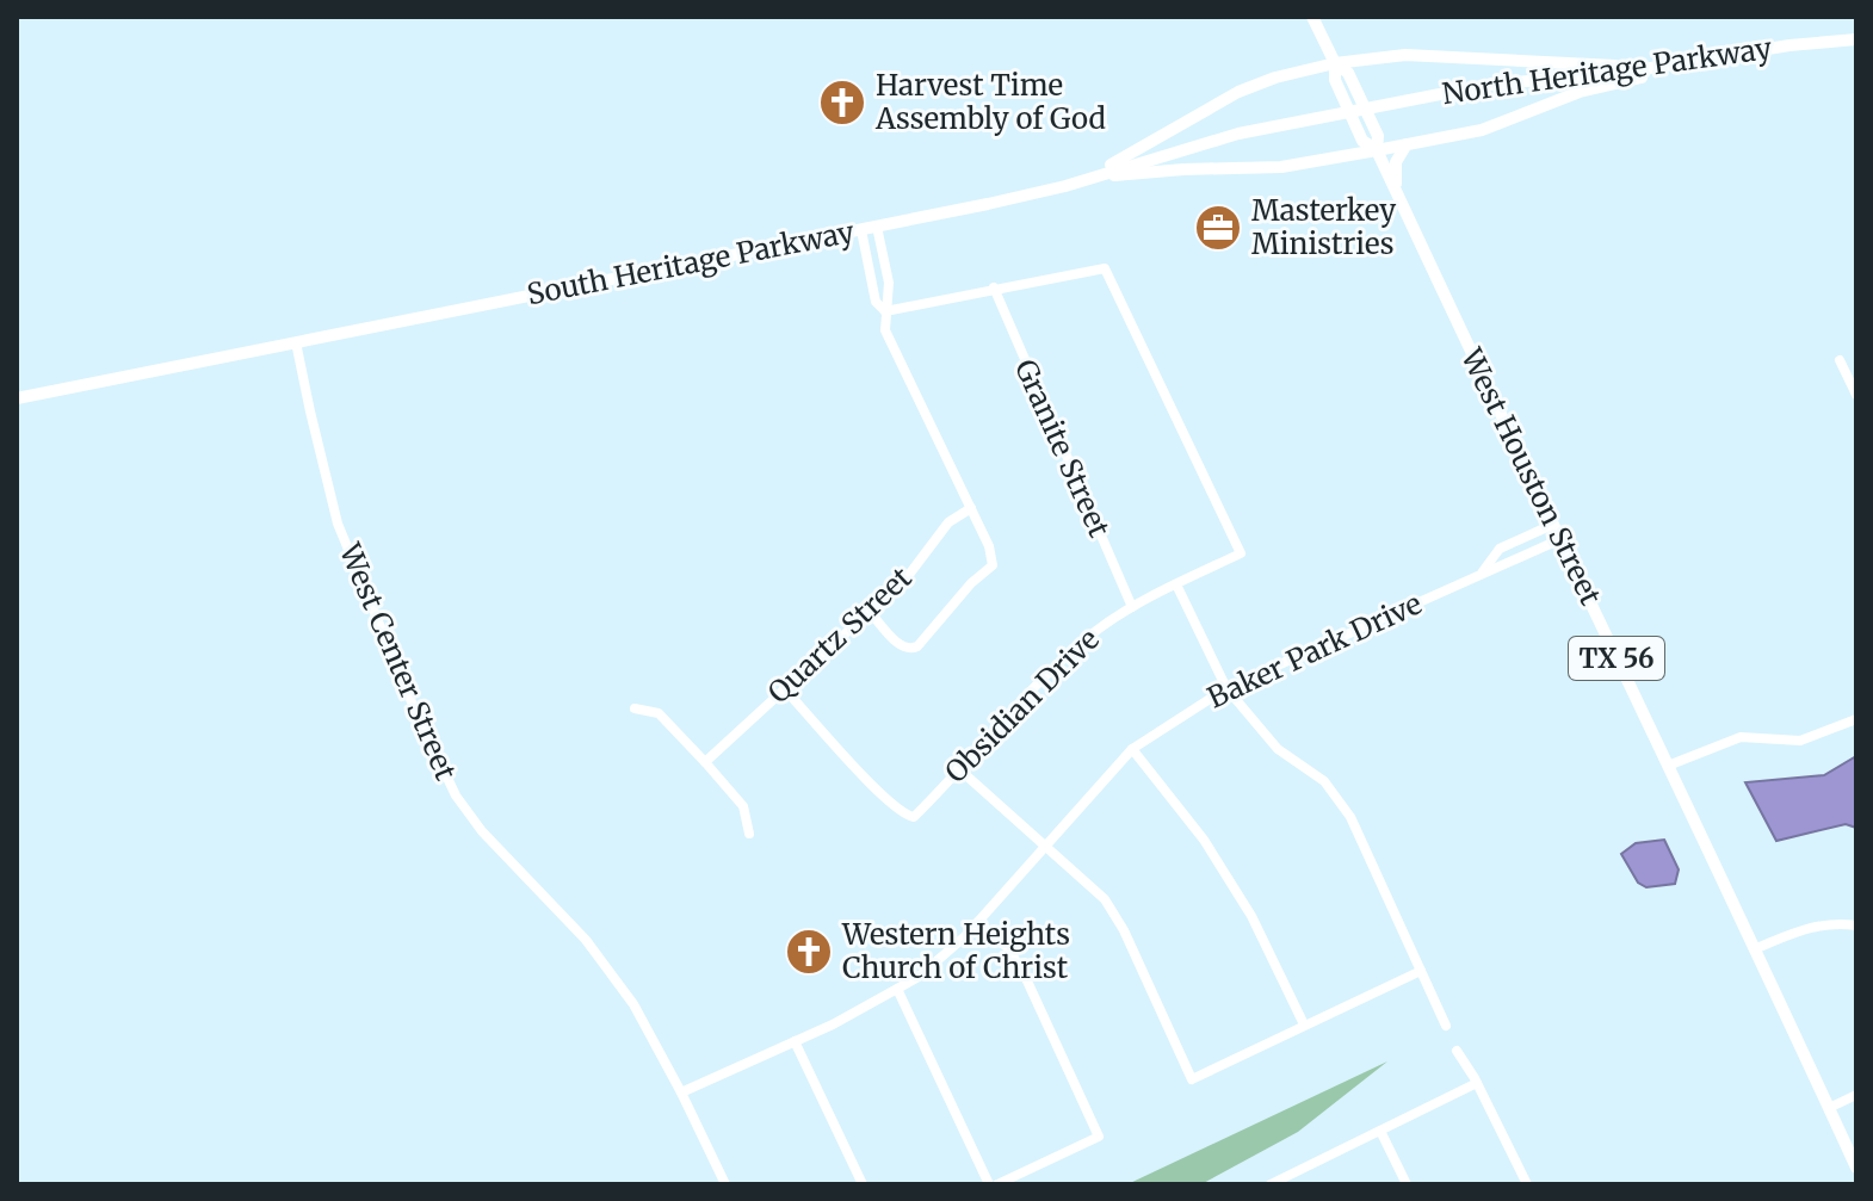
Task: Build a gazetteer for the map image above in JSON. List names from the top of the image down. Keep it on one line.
{"streets":{"main road":["North Heritage Parkway","South Heritage Parkway","West Houston Street","TX 56"],"street":["Granite Street","Quartz Street","Baker Park Drive","West Center Street","Obsidian Drive"]},"crossings":[["North Heritage Parkway","South Heritage Parkway"],["South Heritage Parkway","West Center Street"],["Granite Street","Obsidian Drive"],["West Houston Street","Baker Park Drive"],["Quartz Street","Obsidian Drive"],["Baker Park Drive","West Center Street"]],"places":{"church":["Harvest Time Assembly of God","Western Heights Church of Christ"],"office":["Masterkey Ministries"]}}
